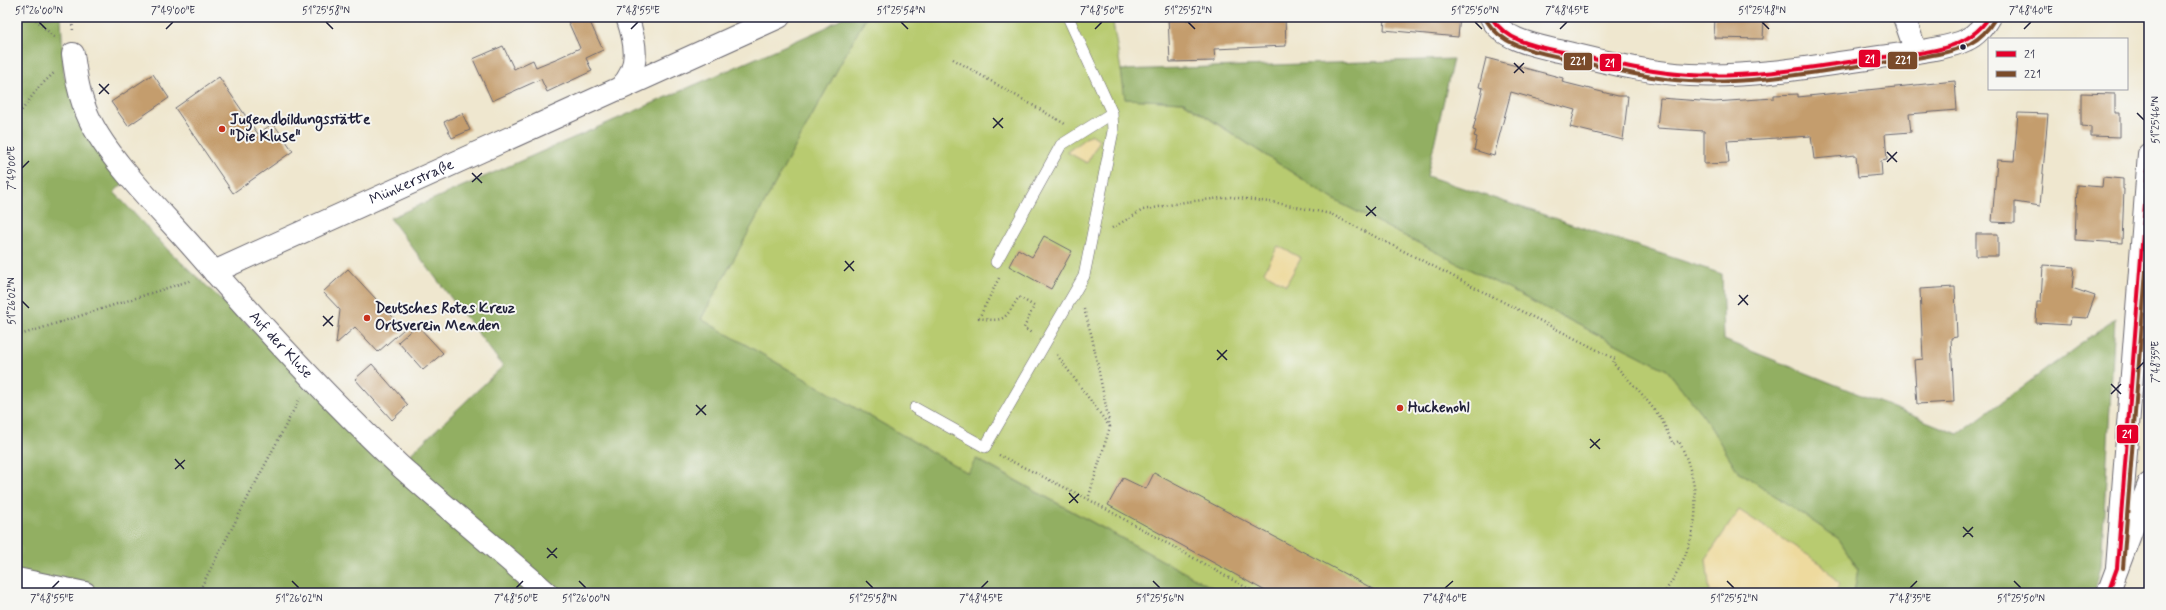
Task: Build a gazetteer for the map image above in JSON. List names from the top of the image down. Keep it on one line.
{"streets":{"street":["Münkerstraße","Auf der Kluse"]},"crossings":[["Münkerstraße","Auf der Kluse"]],"places":["Jugendbildungsstätte \"Die Kluse\"","Deutsches Rotes Kreuz Ortsverein Menden","Huckenohl"],"lines":["transit line 21","transit line 221"],"legend":["21","221"],"coordinates":["51°26'00\"N","7°49'00\"E","51°25'58\"N","7°48'55\"E","51°25'54\"N","7°48'50\"E","51°25'52\"N","51°25'50\"N","7°48'45\"E","51°25'48\"N","7°48'40\"E","51°25'46\"N","51°26'02\"N","7°48'35\"E","51°25'56\"N"]}
